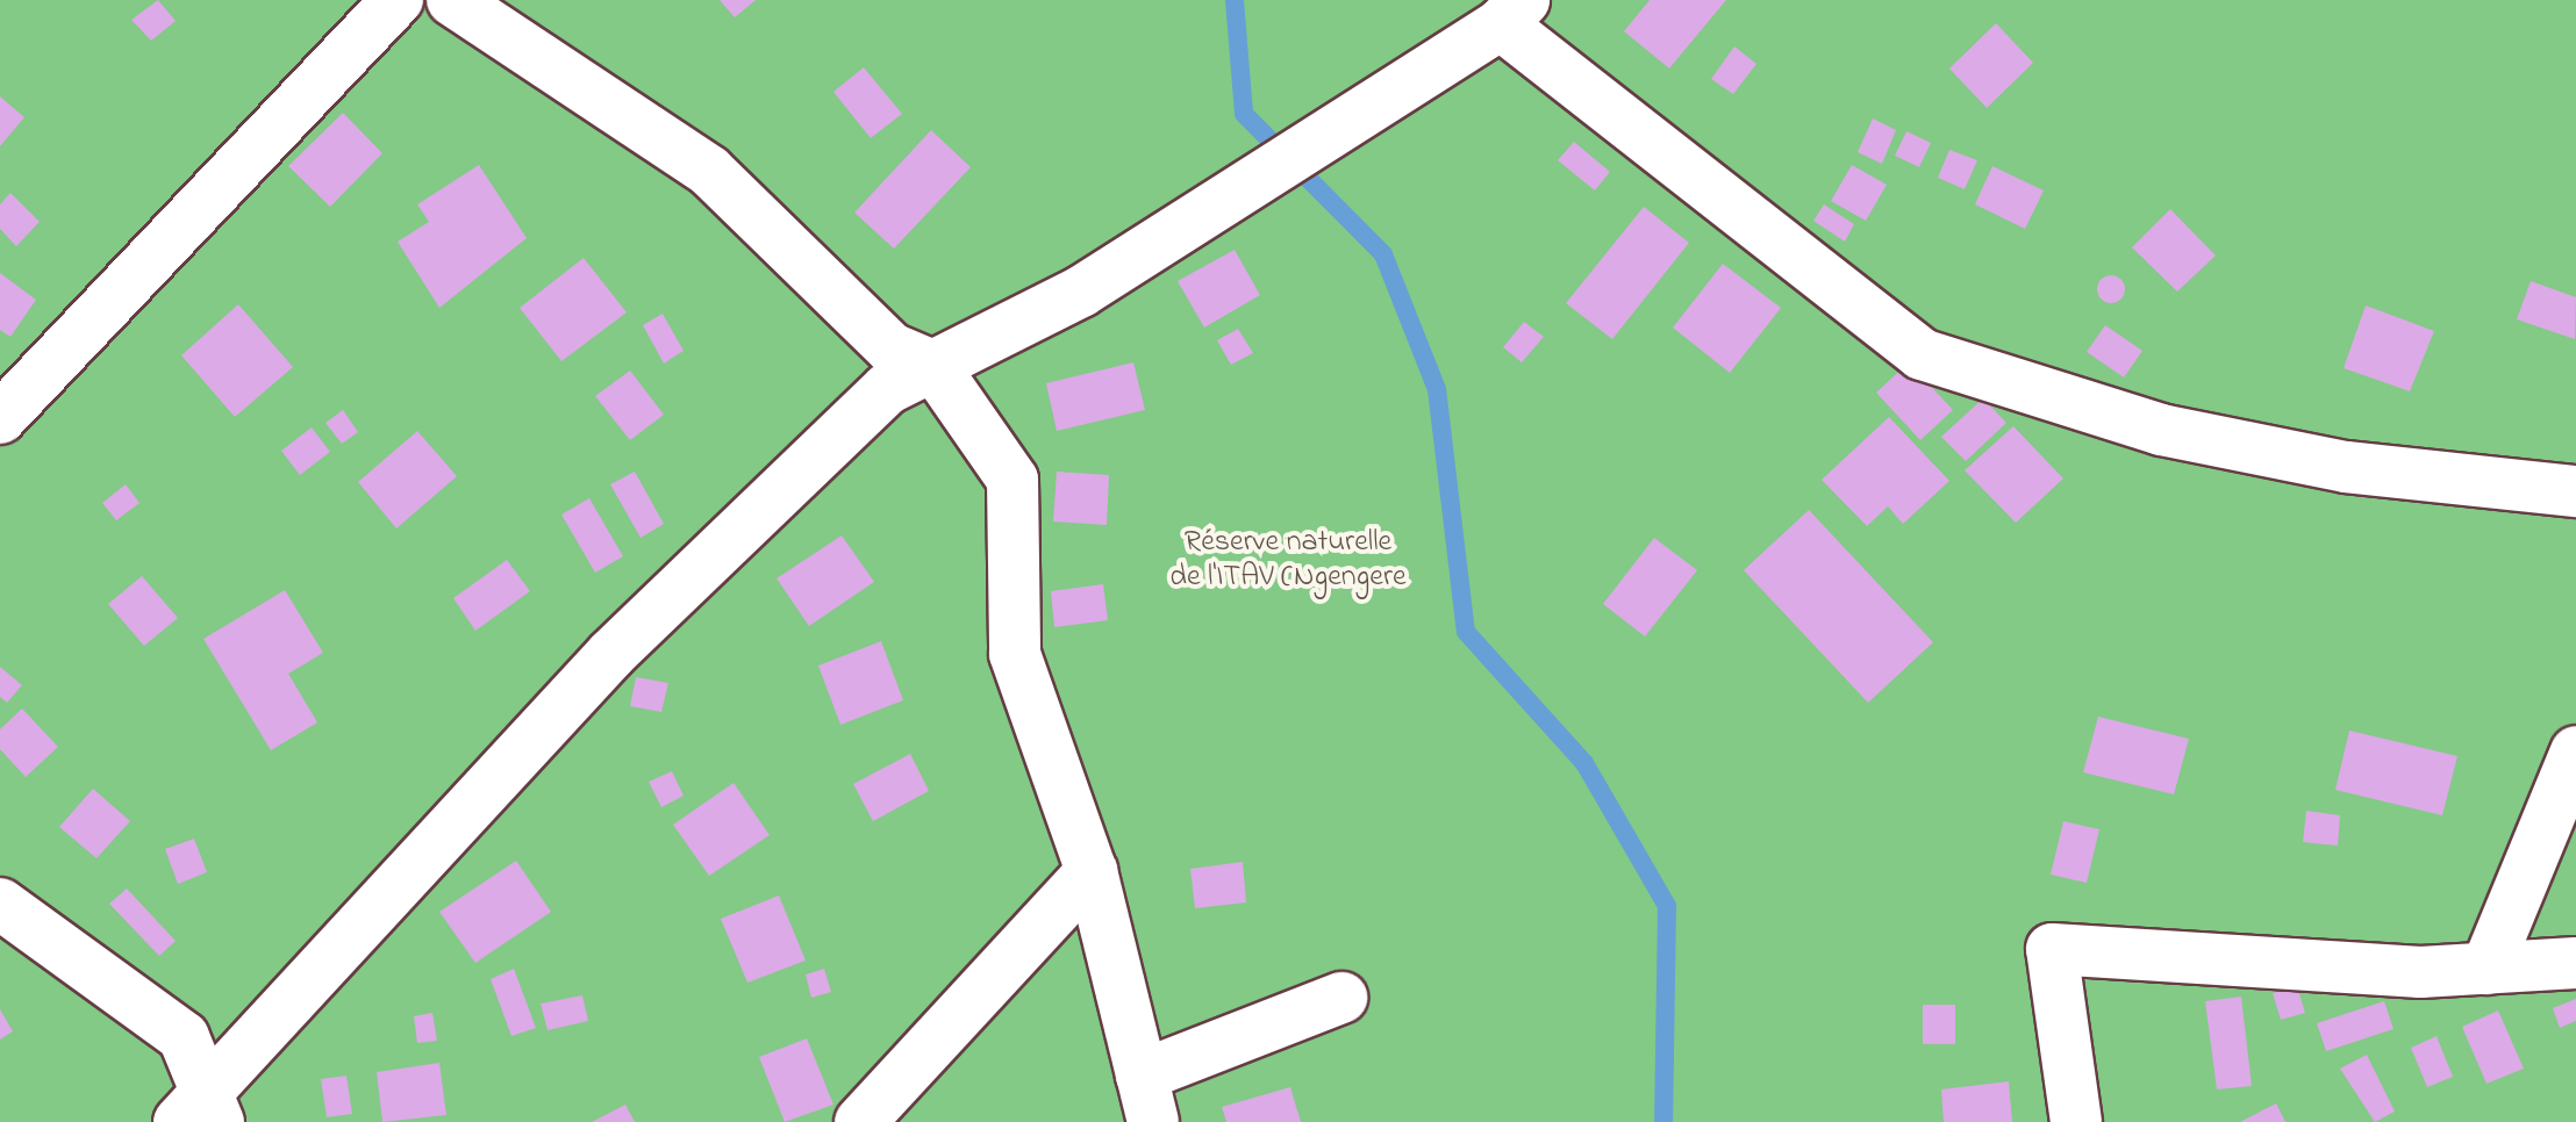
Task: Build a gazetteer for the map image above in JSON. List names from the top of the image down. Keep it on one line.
{"parks":["Réserve naturelle de l'ITAV (Ngengere"]}
